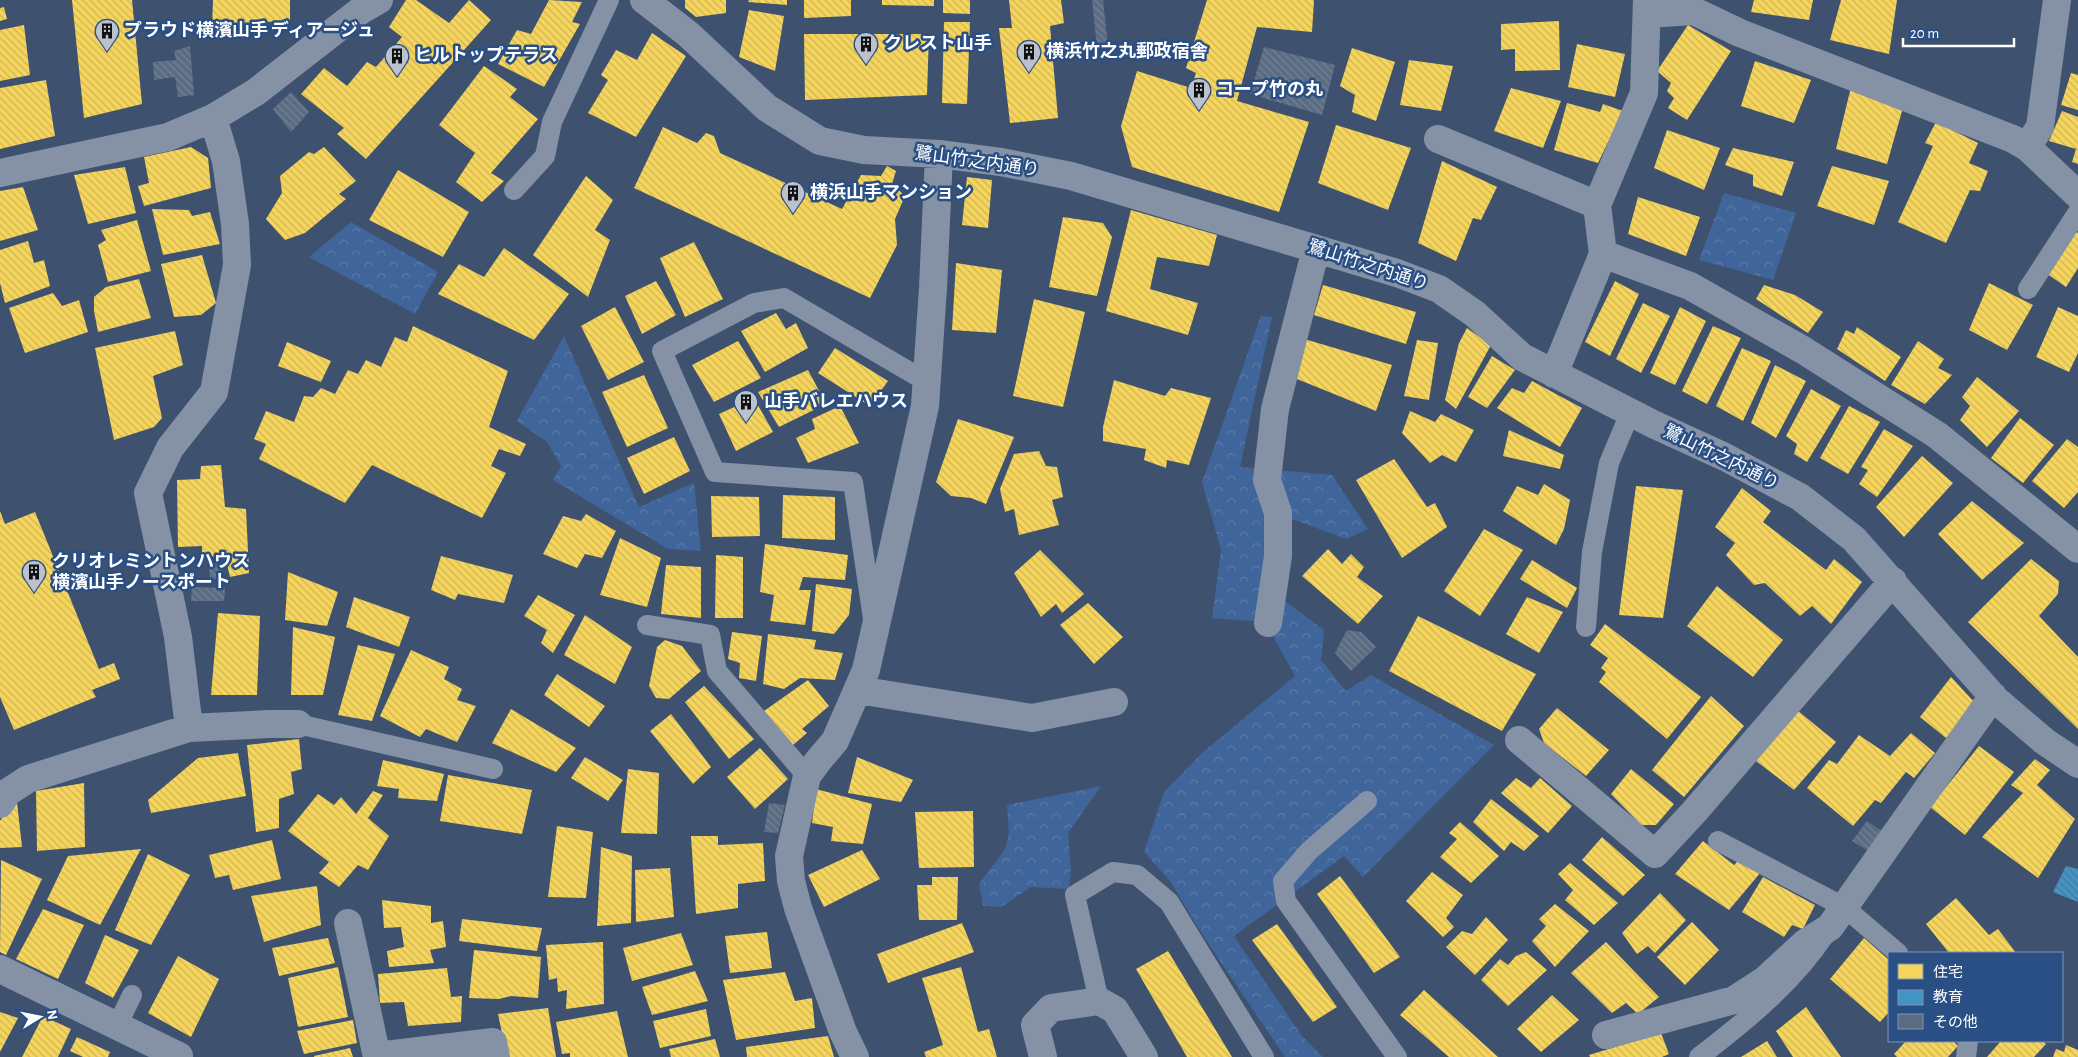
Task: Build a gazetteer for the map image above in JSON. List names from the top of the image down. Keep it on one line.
{"streets":{"street":["鷺山竹之内通り"]},"places":{"building":["プラウド横濱山手 ディアージュ","クレスト山手","横浜竹之丸郵政宿舎","ヒルトップテラス","コープ竹の丸","横浜山手マンション","山手バレエハウス","クリオレミントンハウス 横濱山手ノースポート"]},"legend":["住宅","教育","その他"],"scale_bar":"20 m","north":"right"}
